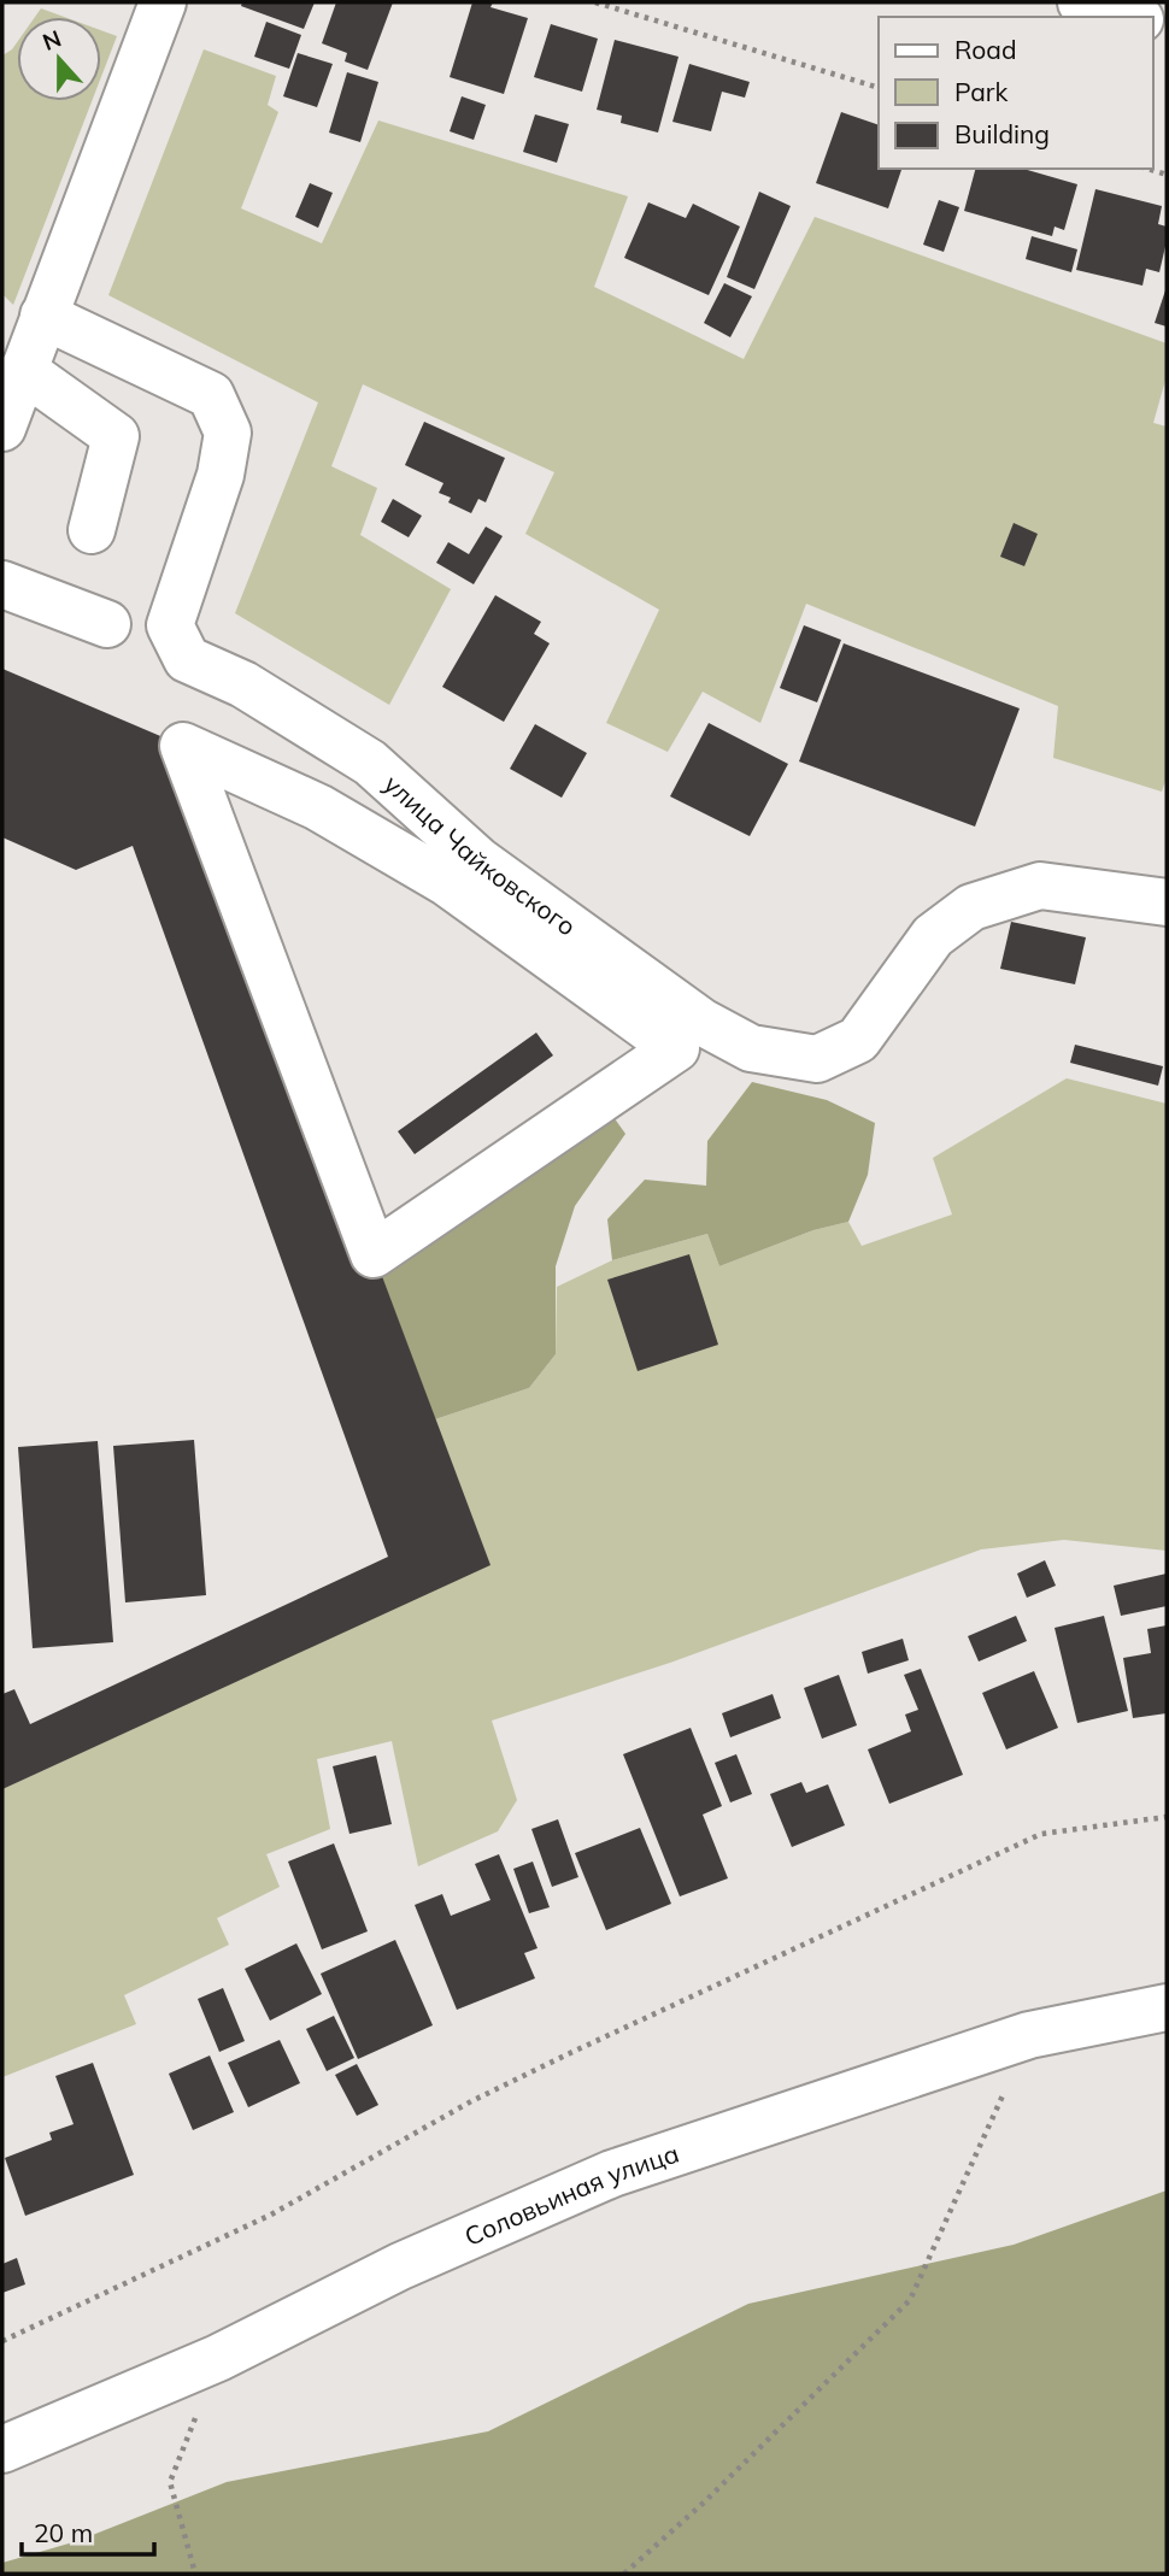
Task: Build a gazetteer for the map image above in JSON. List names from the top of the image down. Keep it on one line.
{"streets":{"street":["улица Чайковского","Соловьиная улица"]},"legend":["Road","Park","Building"],"scale_bar":"20 m","north":"top"}
